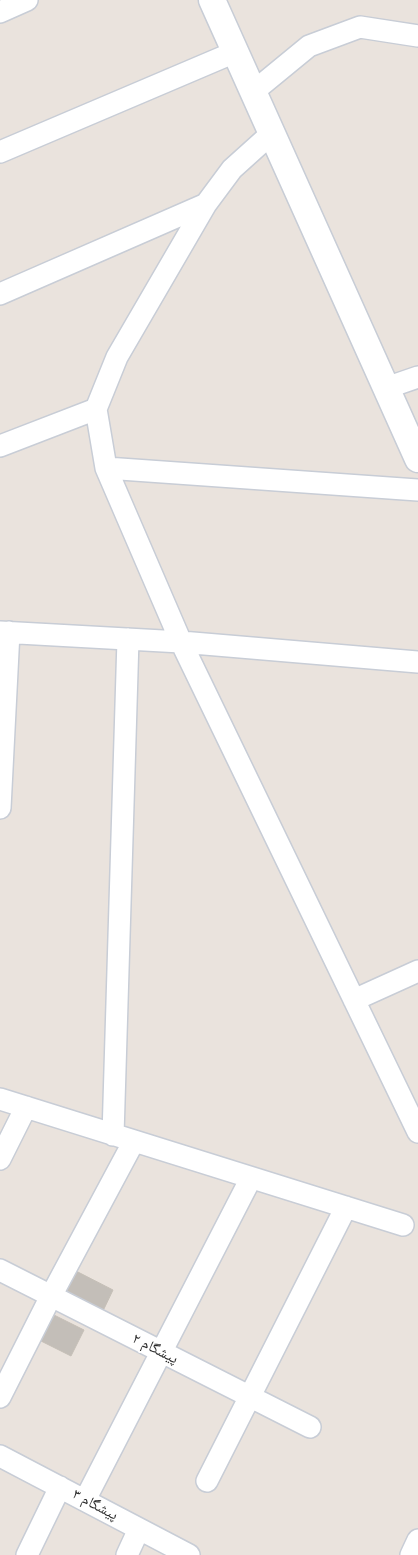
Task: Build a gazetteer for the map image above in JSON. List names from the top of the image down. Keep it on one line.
{"streets":{"street":["پیشگام ۲","پیشگام ۳"]}}
